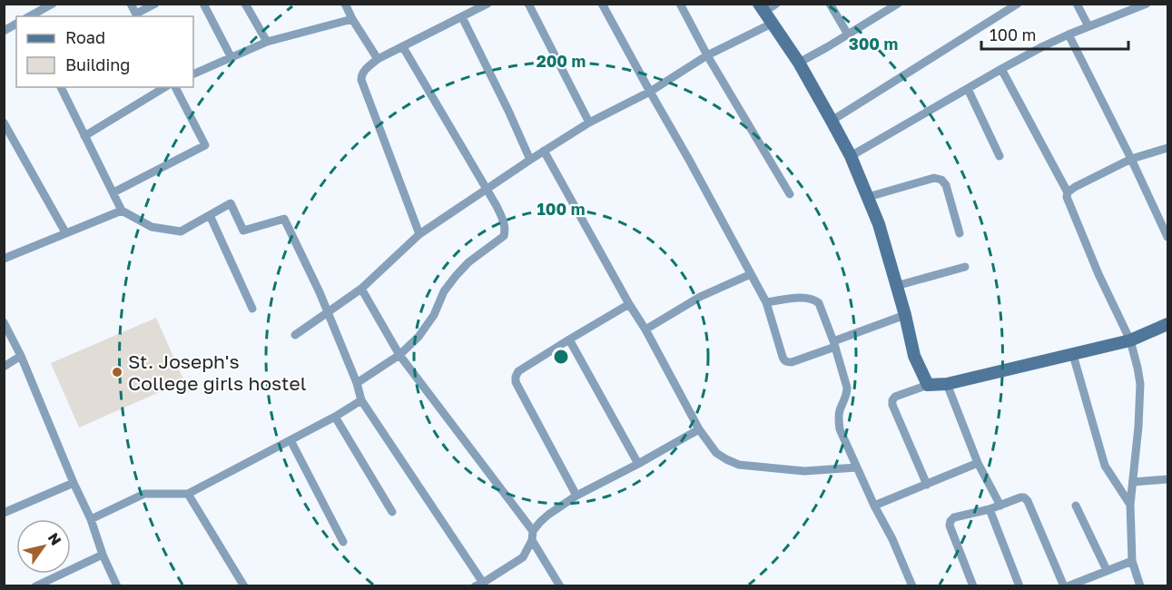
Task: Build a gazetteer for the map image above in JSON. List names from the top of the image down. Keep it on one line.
{"places":["St. Joseph's College girls hostel"],"legend":["Road","Building"],"scale_bar":"100 m","north":"top right","rings":["300 m","200 m","100 m"]}
